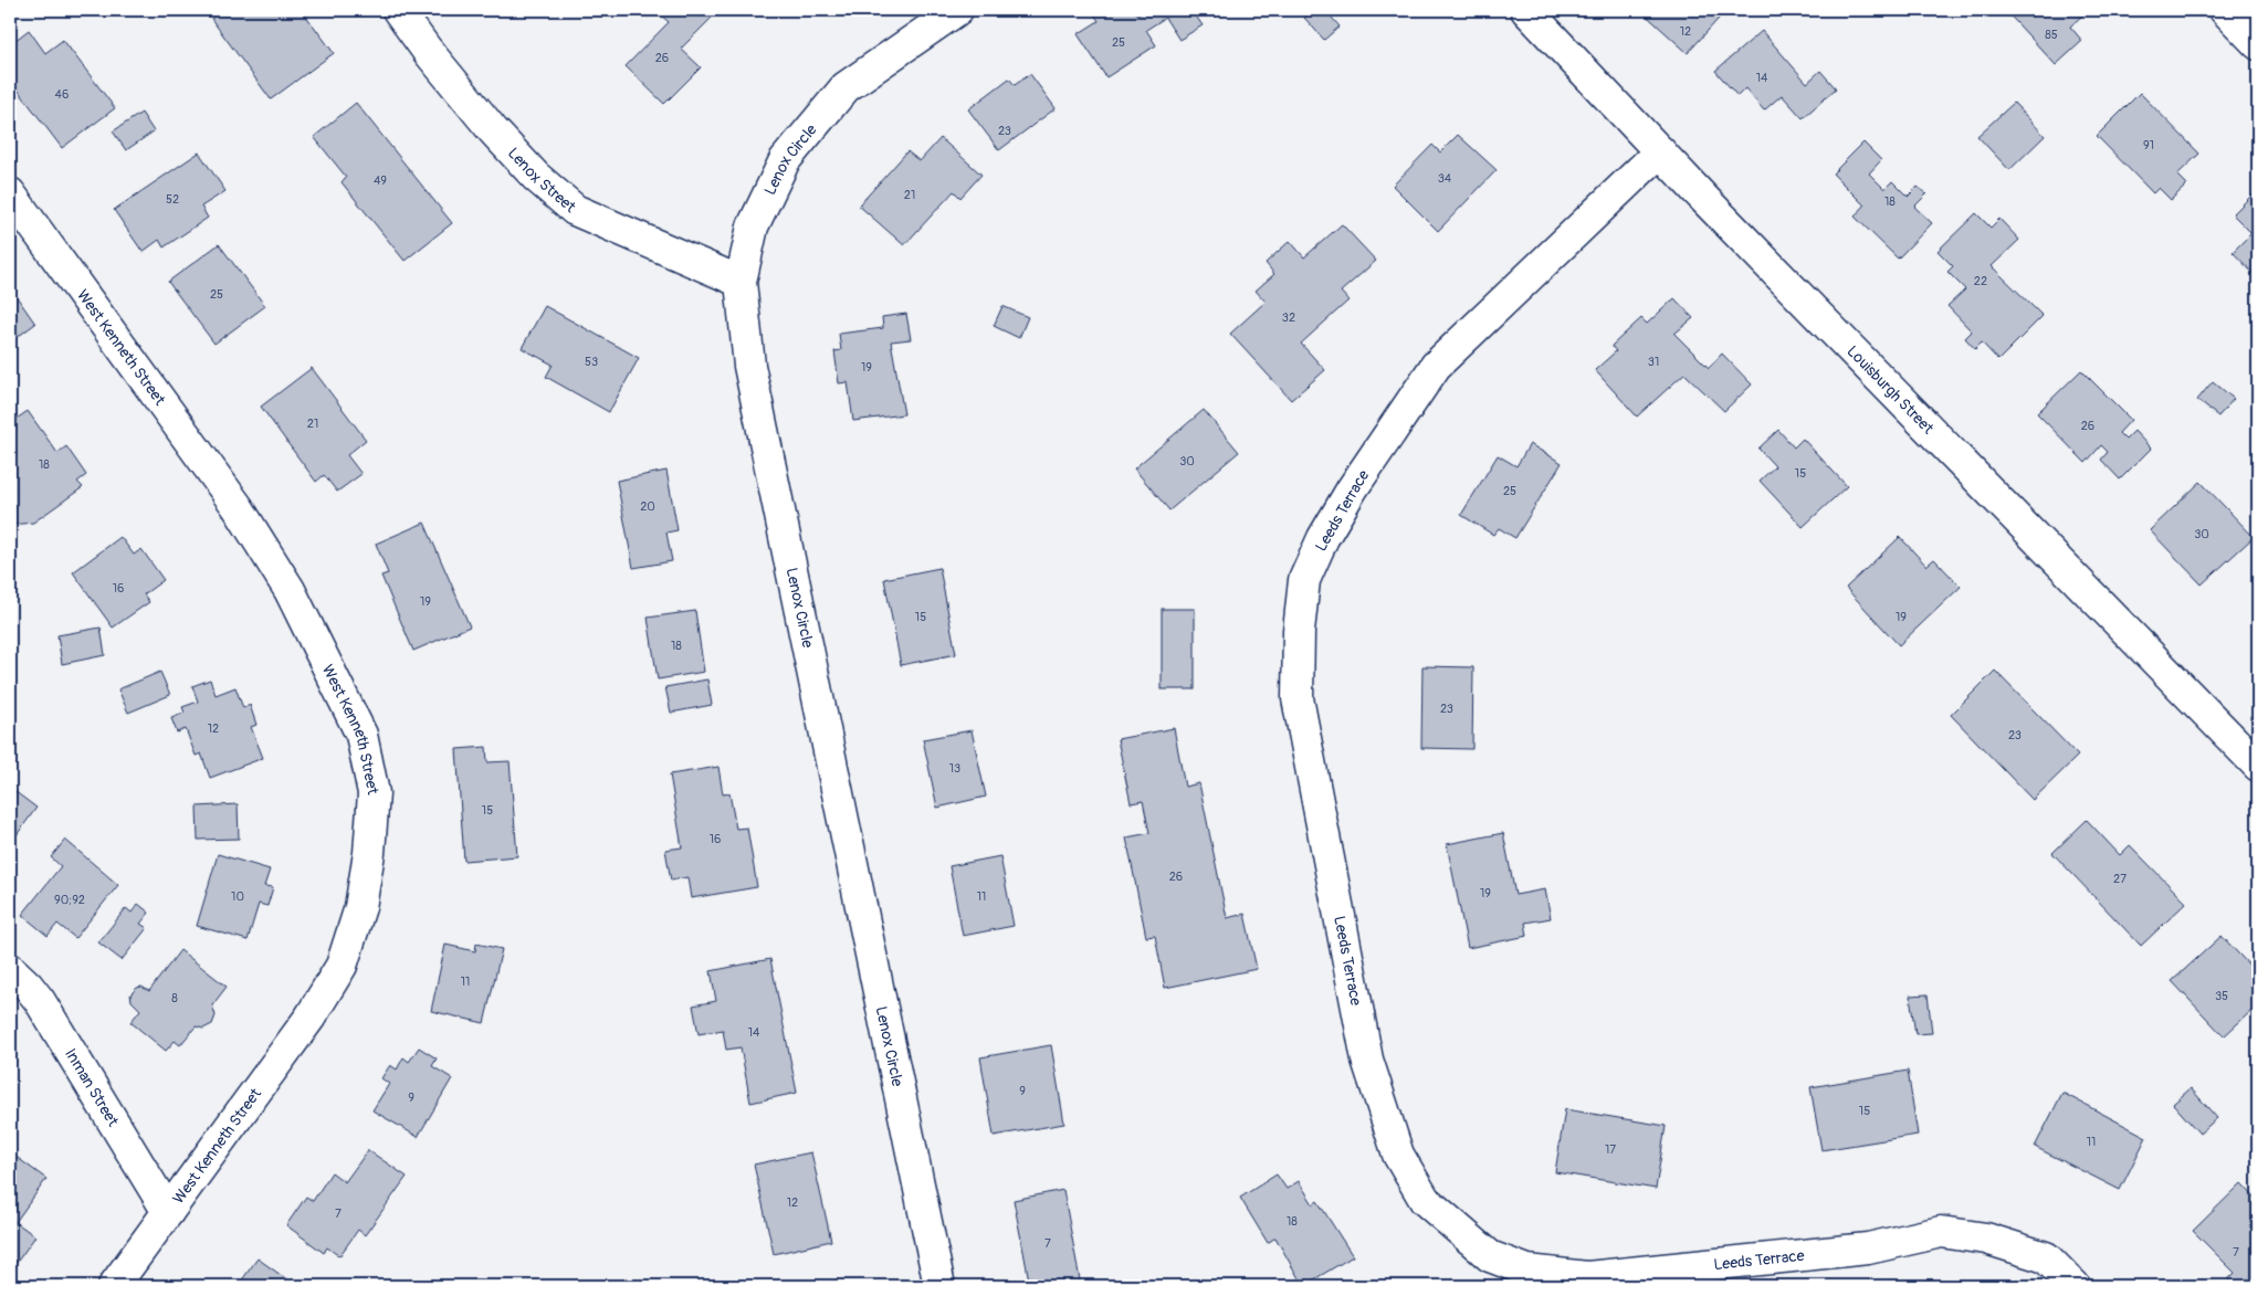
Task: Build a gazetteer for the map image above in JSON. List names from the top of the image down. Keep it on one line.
{"streets":{"street":["Lenox Circle","Lenox Street","West Kenneth Street","Louisburgh Street","Leeds Terrace","Inman Street"]},"crossings":[["Lenox Circle","Lenox Street"],["West Kenneth Street","Inman Street"],["Louisburgh Street","Leeds Terrace"]],"house_numbers":["12","85","25","26","14","46","23","91","34","49","21","52","18","22","25","32","53","31","19","21","26","30","18","15","25","20","30","16","19","15","19","18","23","12","23","13","15","16","26","27","19","10","11","90;92","11","35","8","14","9","9","15","11","17","12","7","18","7","7"]}
